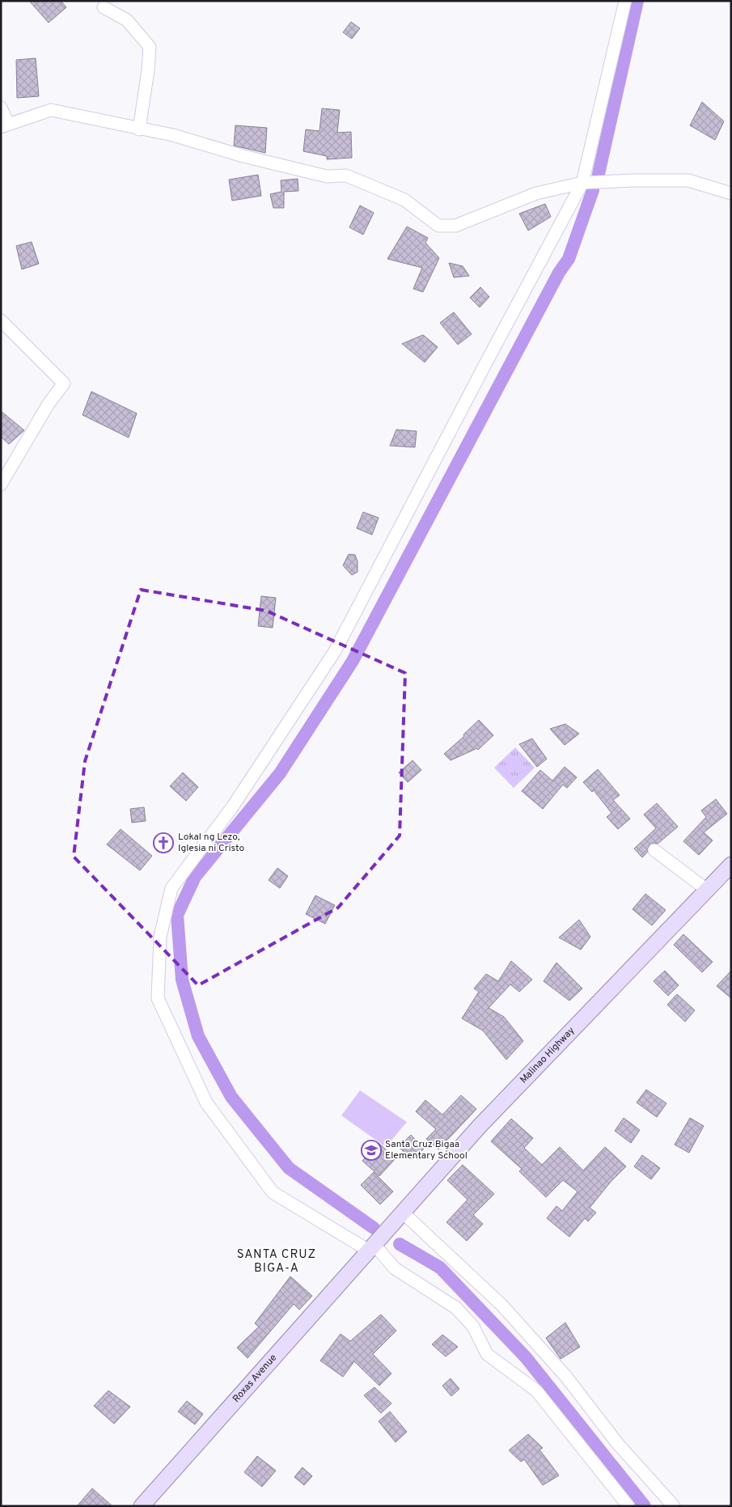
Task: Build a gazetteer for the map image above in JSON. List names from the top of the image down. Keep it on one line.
{"streets":{"main road":["Malinao Highway","Roxas Avenue"]},"crossings":[["Malinao Highway","Roxas Avenue"]],"districts":["SANTA CRUZ BIGA-A"],"places":{"church":["Lokal ng Lezo, Iglesia ni Cristo"],"school or university":["Santa Cruz Bigaa Elementary School"]}}
